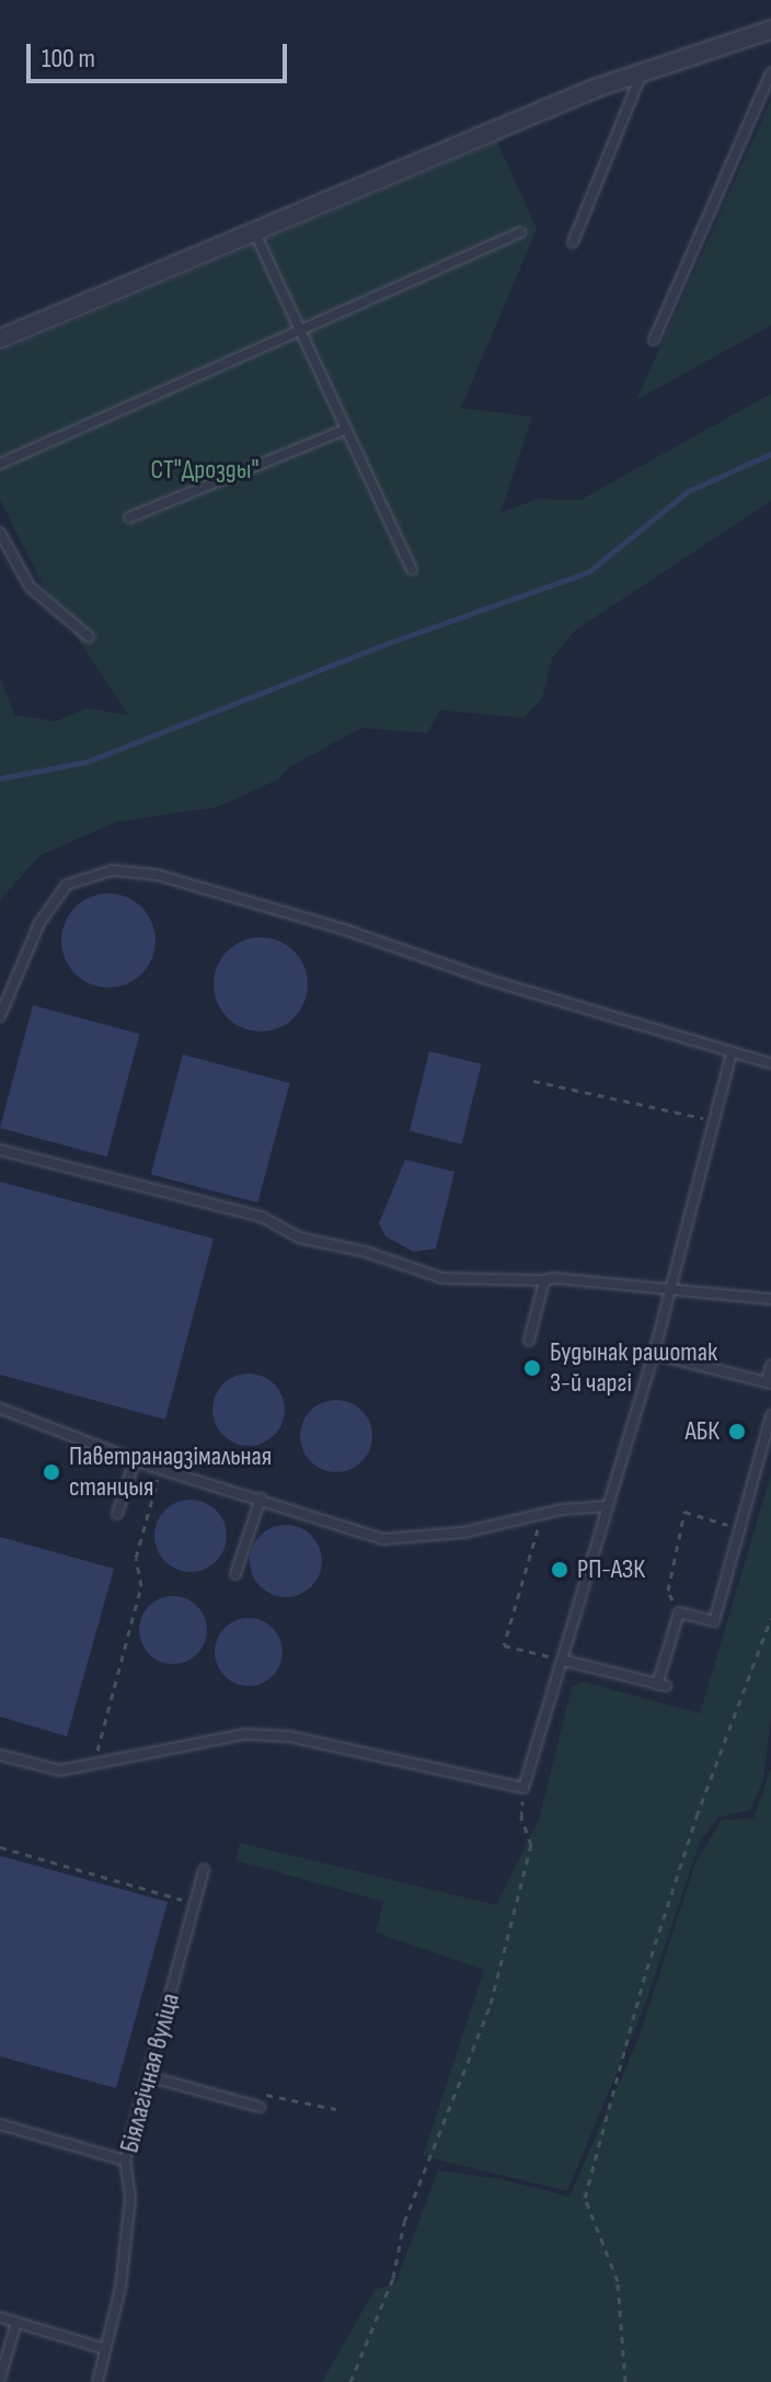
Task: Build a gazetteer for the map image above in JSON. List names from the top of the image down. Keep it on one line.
{"streets":{"lane":["Біялагічная вуліца"]},"parks":["СТ\"Дрозды\""],"places":["Будынак рашотак 3-й чаргі","АБК","Паветранадзімальная станцыя","РП-АЗК"],"scale_bar":"100 m"}
